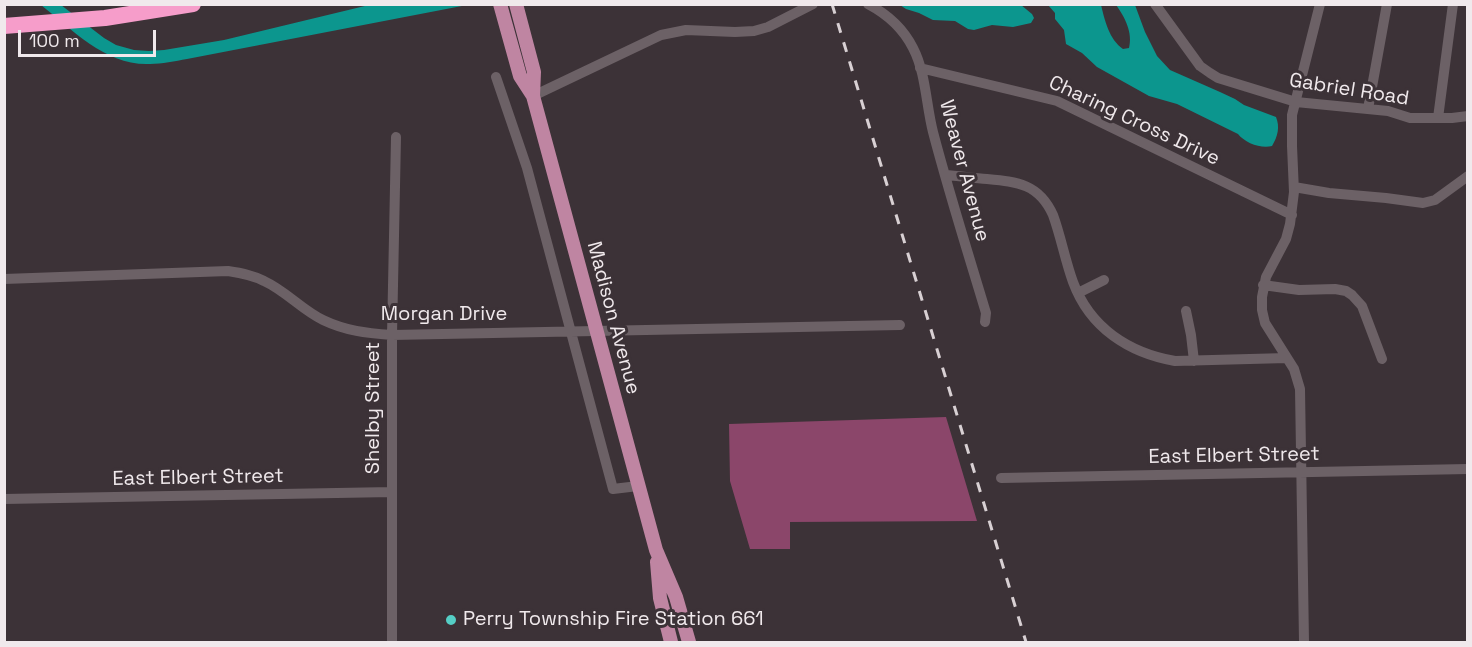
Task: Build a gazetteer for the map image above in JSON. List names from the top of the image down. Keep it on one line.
{"streets":{"main road":["Madison Avenue"],"street":["Gabriel Road","Charing Cross Drive","Weaver Avenue","Morgan Drive","Shelby Street","East Elbert Street"]},"crossings":[["Charing Cross Drive","Weaver Avenue"],["Morgan Drive","Madison Avenue"],["Morgan Drive","Shelby Street"],["Shelby Street","East Elbert Street"]],"places":["Perry Township Fire Station 661"],"scale_bar":"100 m"}
